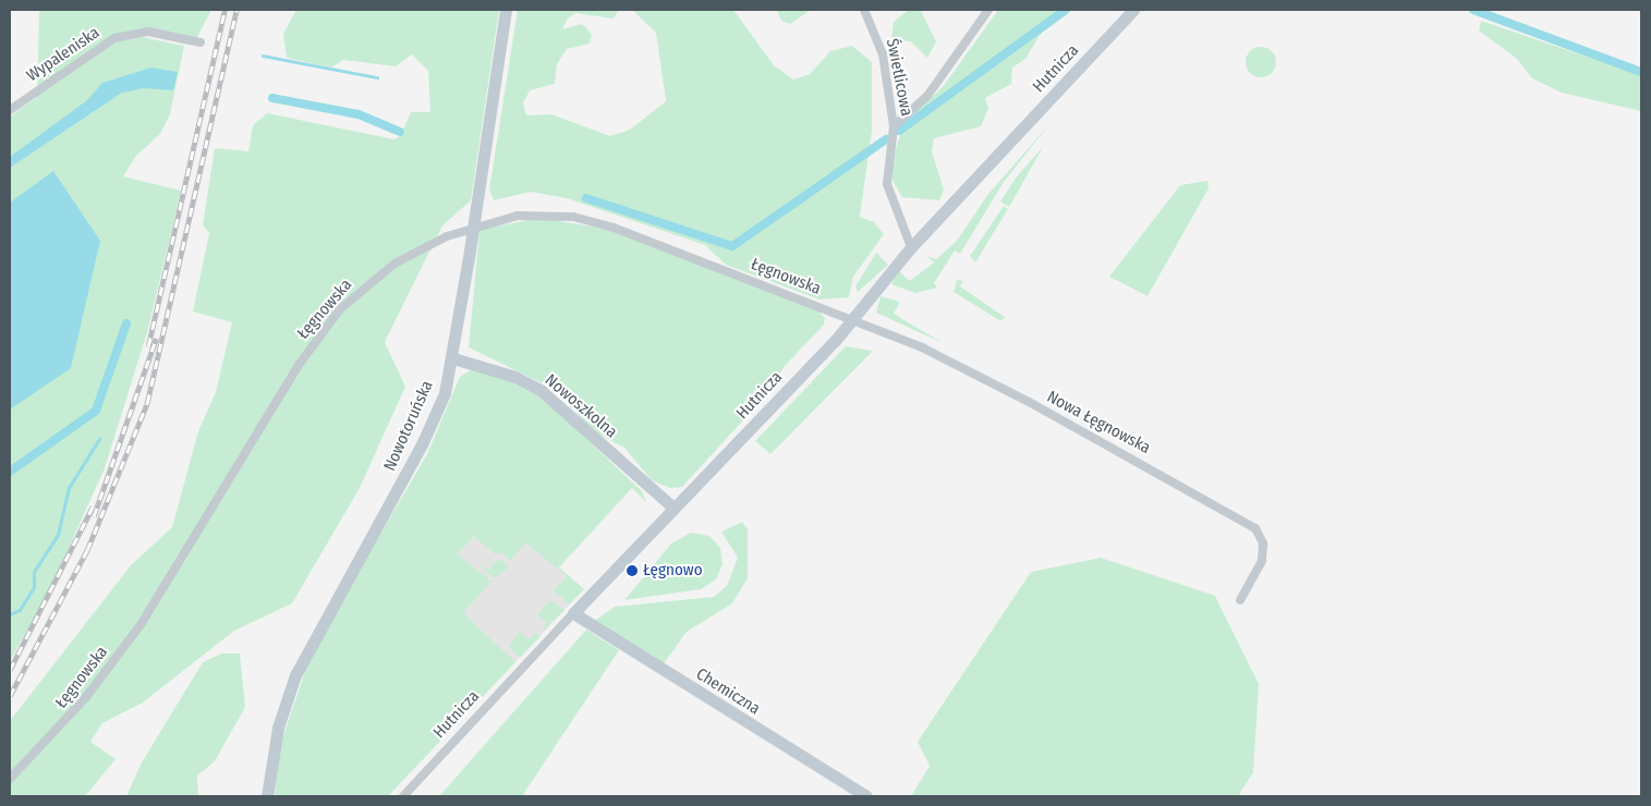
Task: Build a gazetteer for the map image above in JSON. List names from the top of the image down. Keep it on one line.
{"streets":{"street":["Wypaleniska","Hutnicza","Świetlicowa","Łęgnowska","Nowoszkolna","Nowa Łęgnowska","Nowotoruńska","Chemiczna"]},"crossings":[["Hutnicza","Świetlicowa"],["Hutnicza","Łęgnowska"],["Hutnicza","Nowoszkolna"],["Hutnicza","Nowa Łęgnowska"],["Hutnicza","Chemiczna"],["Łęgnowska","Nowa Łęgnowska"],["Nowoszkolna","Nowotoruńska"]],"places":["Łęgnowo"]}
